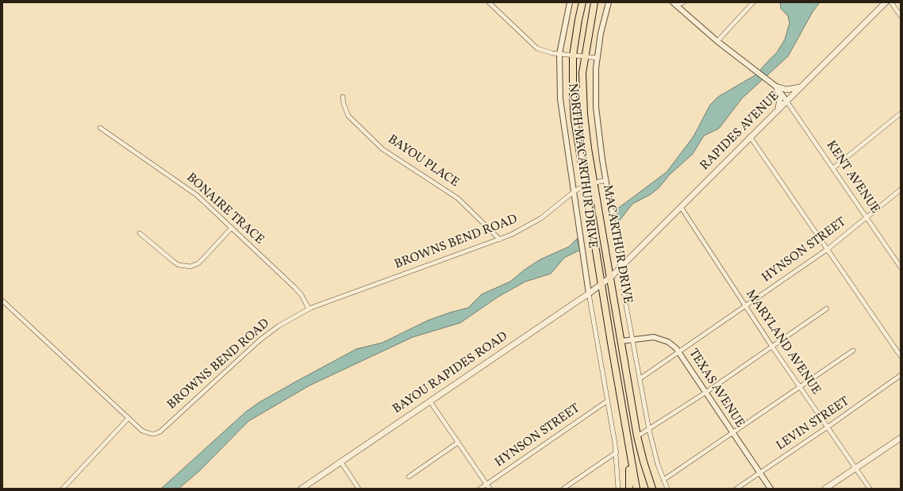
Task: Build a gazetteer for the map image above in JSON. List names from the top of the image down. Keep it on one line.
{"streets":{"highway":["MACARTHUR DRIVE"],"main road":["RAPIDES AVENUE","BAYOU RAPIDES ROAD"],"street":["BAYOU PLACE","NORTH MACARTHUR DRIVE","KENT AVENUE","BONAIRE TRACE","BROWNS BEND ROAD","HYNSON STREET","MARYLAND AVENUE","TEXAS AVENUE","LEVIN STREET"]},"crossings":[["RAPIDES AVENUE","NORTH MACARTHUR DRIVE"],["RAPIDES AVENUE","KENT AVENUE"],["RAPIDES AVENUE","MACARTHUR DRIVE"],["RAPIDES AVENUE","MARYLAND AVENUE"],["RAPIDES AVENUE","BAYOU RAPIDES ROAD"],["BAYOU PLACE","BROWNS BEND ROAD"],["NORTH MACARTHUR DRIVE","BROWNS BEND ROAD"],["NORTH MACARTHUR DRIVE","MACARTHUR DRIVE"],["NORTH MACARTHUR DRIVE","BAYOU RAPIDES ROAD"],["KENT AVENUE","HYNSON STREET"],["BONAIRE TRACE","BROWNS BEND ROAD"],["BROWNS BEND ROAD","MACARTHUR DRIVE"],["MACARTHUR DRIVE","HYNSON STREET"],["MACARTHUR DRIVE","BAYOU RAPIDES ROAD"],["MACARTHUR DRIVE","TEXAS AVENUE"],["HYNSON STREET","MARYLAND AVENUE"],["HYNSON STREET","TEXAS AVENUE"],["MARYLAND AVENUE","LEVIN STREET"],["TEXAS AVENUE","LEVIN STREET"]]}
